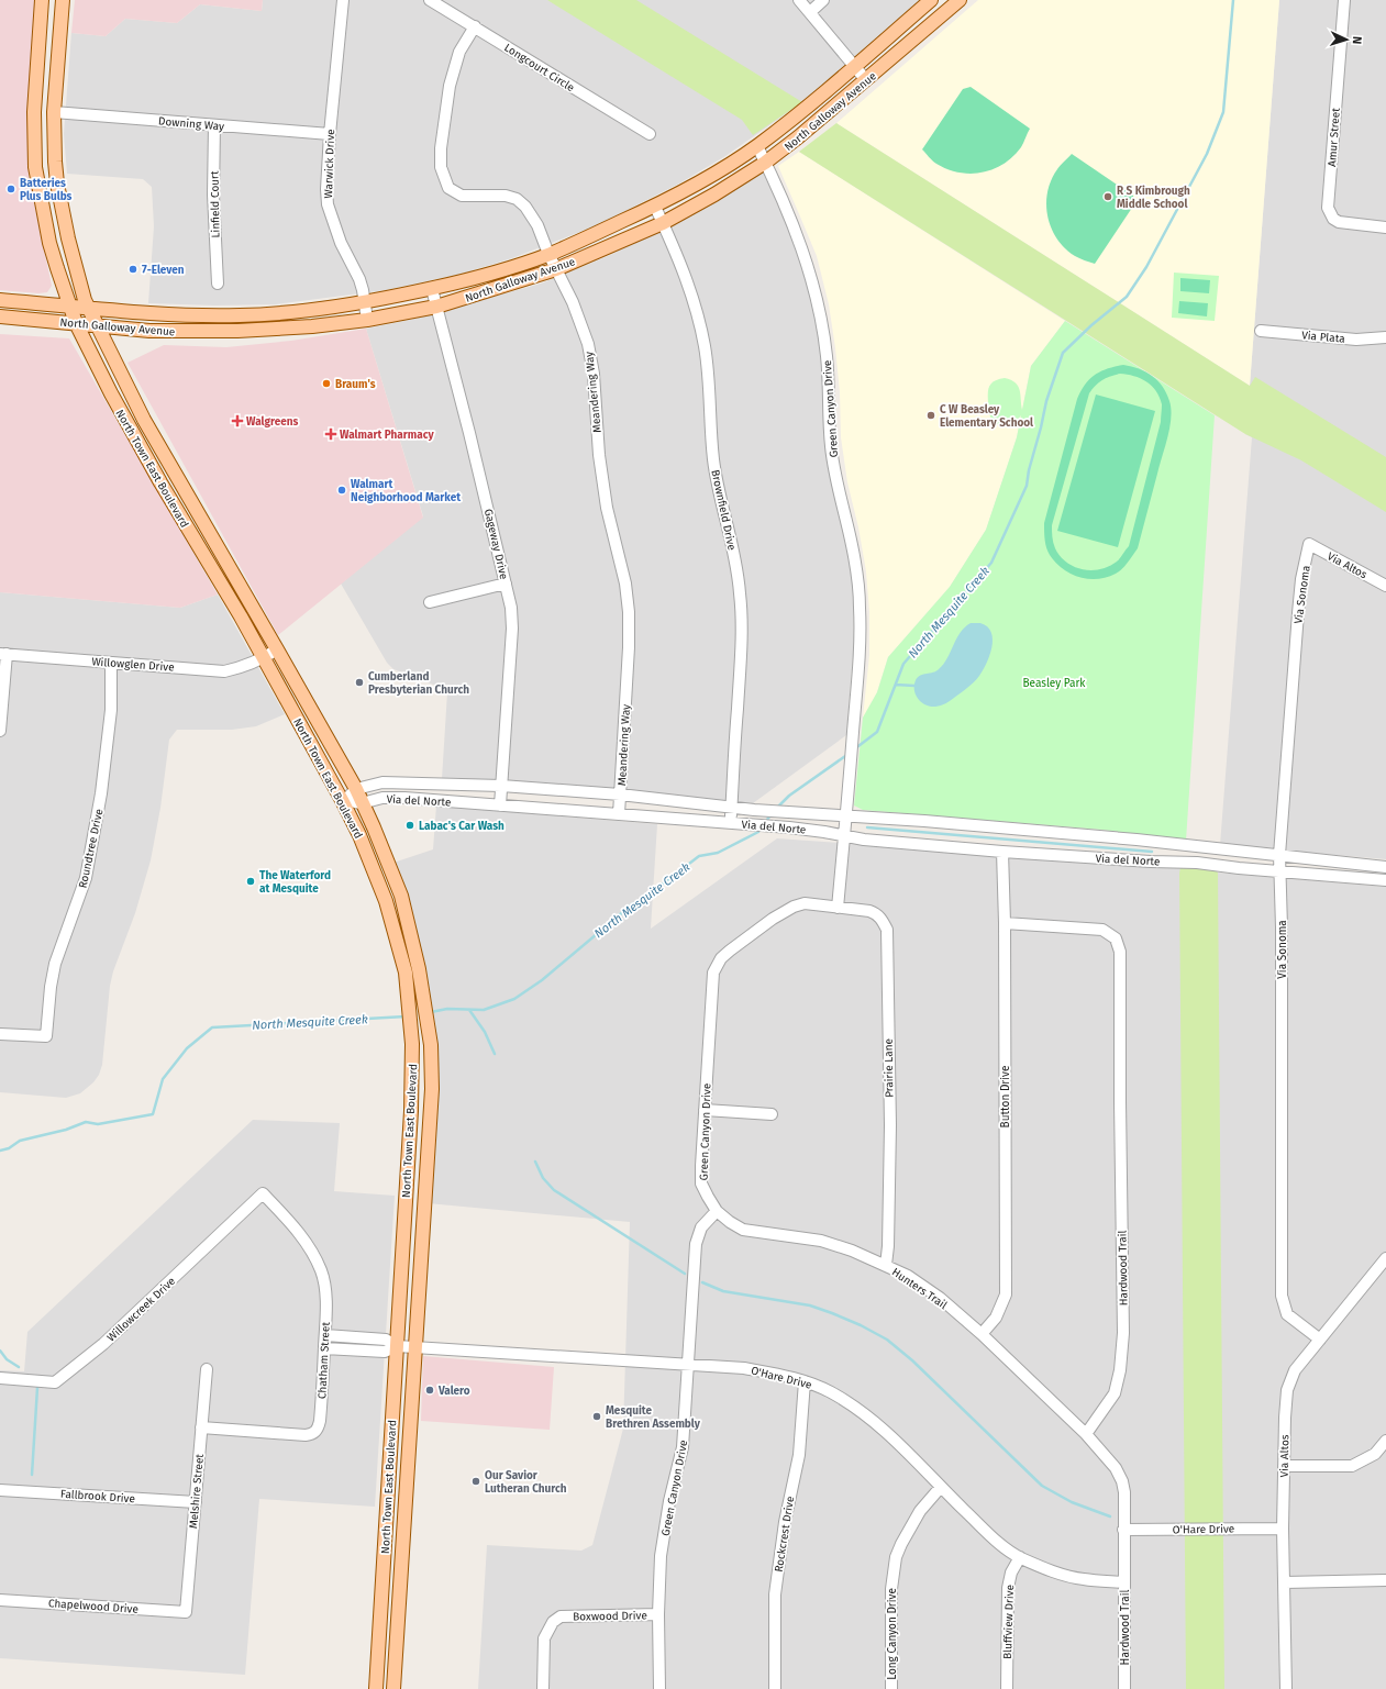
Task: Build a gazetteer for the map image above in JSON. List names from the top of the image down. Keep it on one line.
{"streets":{"main road":["North Galloway Avenue","North Town East Boulevard"],"street":["Longcourt Circle","Downing Way","Amur Street","Warwick Drive","Linfield Court","Via Plata","Meandering Way","Green Canyon Drive","Brownfield Drive","Gageway Drive","Via Altos","Via Sonoma","Willowglen Drive","Via del Norte","Roundtree Drive","Prairie Lane","Button Drive","Hardwood Trail","Hunters Trail","Willowcreek Drive","Chatham Street","O'Hare Drive","Melshire Street","Fallbrook Drive","Rockcrest Drive","Chapelwood Drive","Boxwood Drive","Bluffview Drive","Long Canyon Drive"]},"crossings":[["Longcourt Circle","Meandering Way"],["North Galloway Avenue","Warwick Drive"],["North Galloway Avenue","Meandering Way"],["North Galloway Avenue","Green Canyon Drive"],["North Galloway Avenue","North Town East Boulevard"],["North Galloway Avenue","Brownfield Drive"],["North Galloway Avenue","Gageway Drive"],["Downing Way","Warwick Drive"],["Downing Way","Linfield Court"],["Downing Way","North Town East Boulevard"],["Meandering Way","Via del Norte"],["Green Canyon Drive","Via del Norte"],["Green Canyon Drive","Prairie Lane"],["Green Canyon Drive","Hunters Trail"],["Green Canyon Drive","O'Hare Drive"],["Green Canyon Drive","Boxwood Drive"],["North Town East Boulevard","Willowglen Drive"],["North Town East Boulevard","Via del Norte"],["North Town East Boulevard","O'Hare Drive"],["Brownfield Drive","Via del Norte"],["Gageway Drive","Via del Norte"],["Via Altos","Via Sonoma"],["Via Altos","O'Hare Drive"],["Via Sonoma","Via del Norte"],["Willowglen Drive","Roundtree Drive"],["Via del Norte","Button Drive"],["Prairie Lane","Hunters Trail"],["Button Drive","Hardwood Trail"],["Button Drive","Hunters Trail"],["Hardwood Trail","Hunters Trail"],["Hardwood Trail","O'Hare Drive"],["Willowcreek Drive","Chatham Street"],["Chatham Street","Melshire Street"],["O'Hare Drive","Rockcrest Drive"],["O'Hare Drive","Bluffview Drive"],["O'Hare Drive","Long Canyon Drive"],["Melshire Street","Fallbrook Drive"],["Melshire Street","Chapelwood Drive"]],"water":["North Mesquite Creek"],"parks":["Beasley Park"],"places":{"other":["Batteries Plus Bulbs","R S Kimbrough Middle School","7-Eleven","Braum's","C W Beasley Elementary School","Walmart Neighborhood Market","Cumberland Presbyterian Church","Labac's Car Wash","The Waterford at Mesquite","Valero","Mesquite Brethren Assembly","Our Savior Lutheran Church"],"health":["Walgreens","Walmart Pharmacy"]},"north":"right"}
